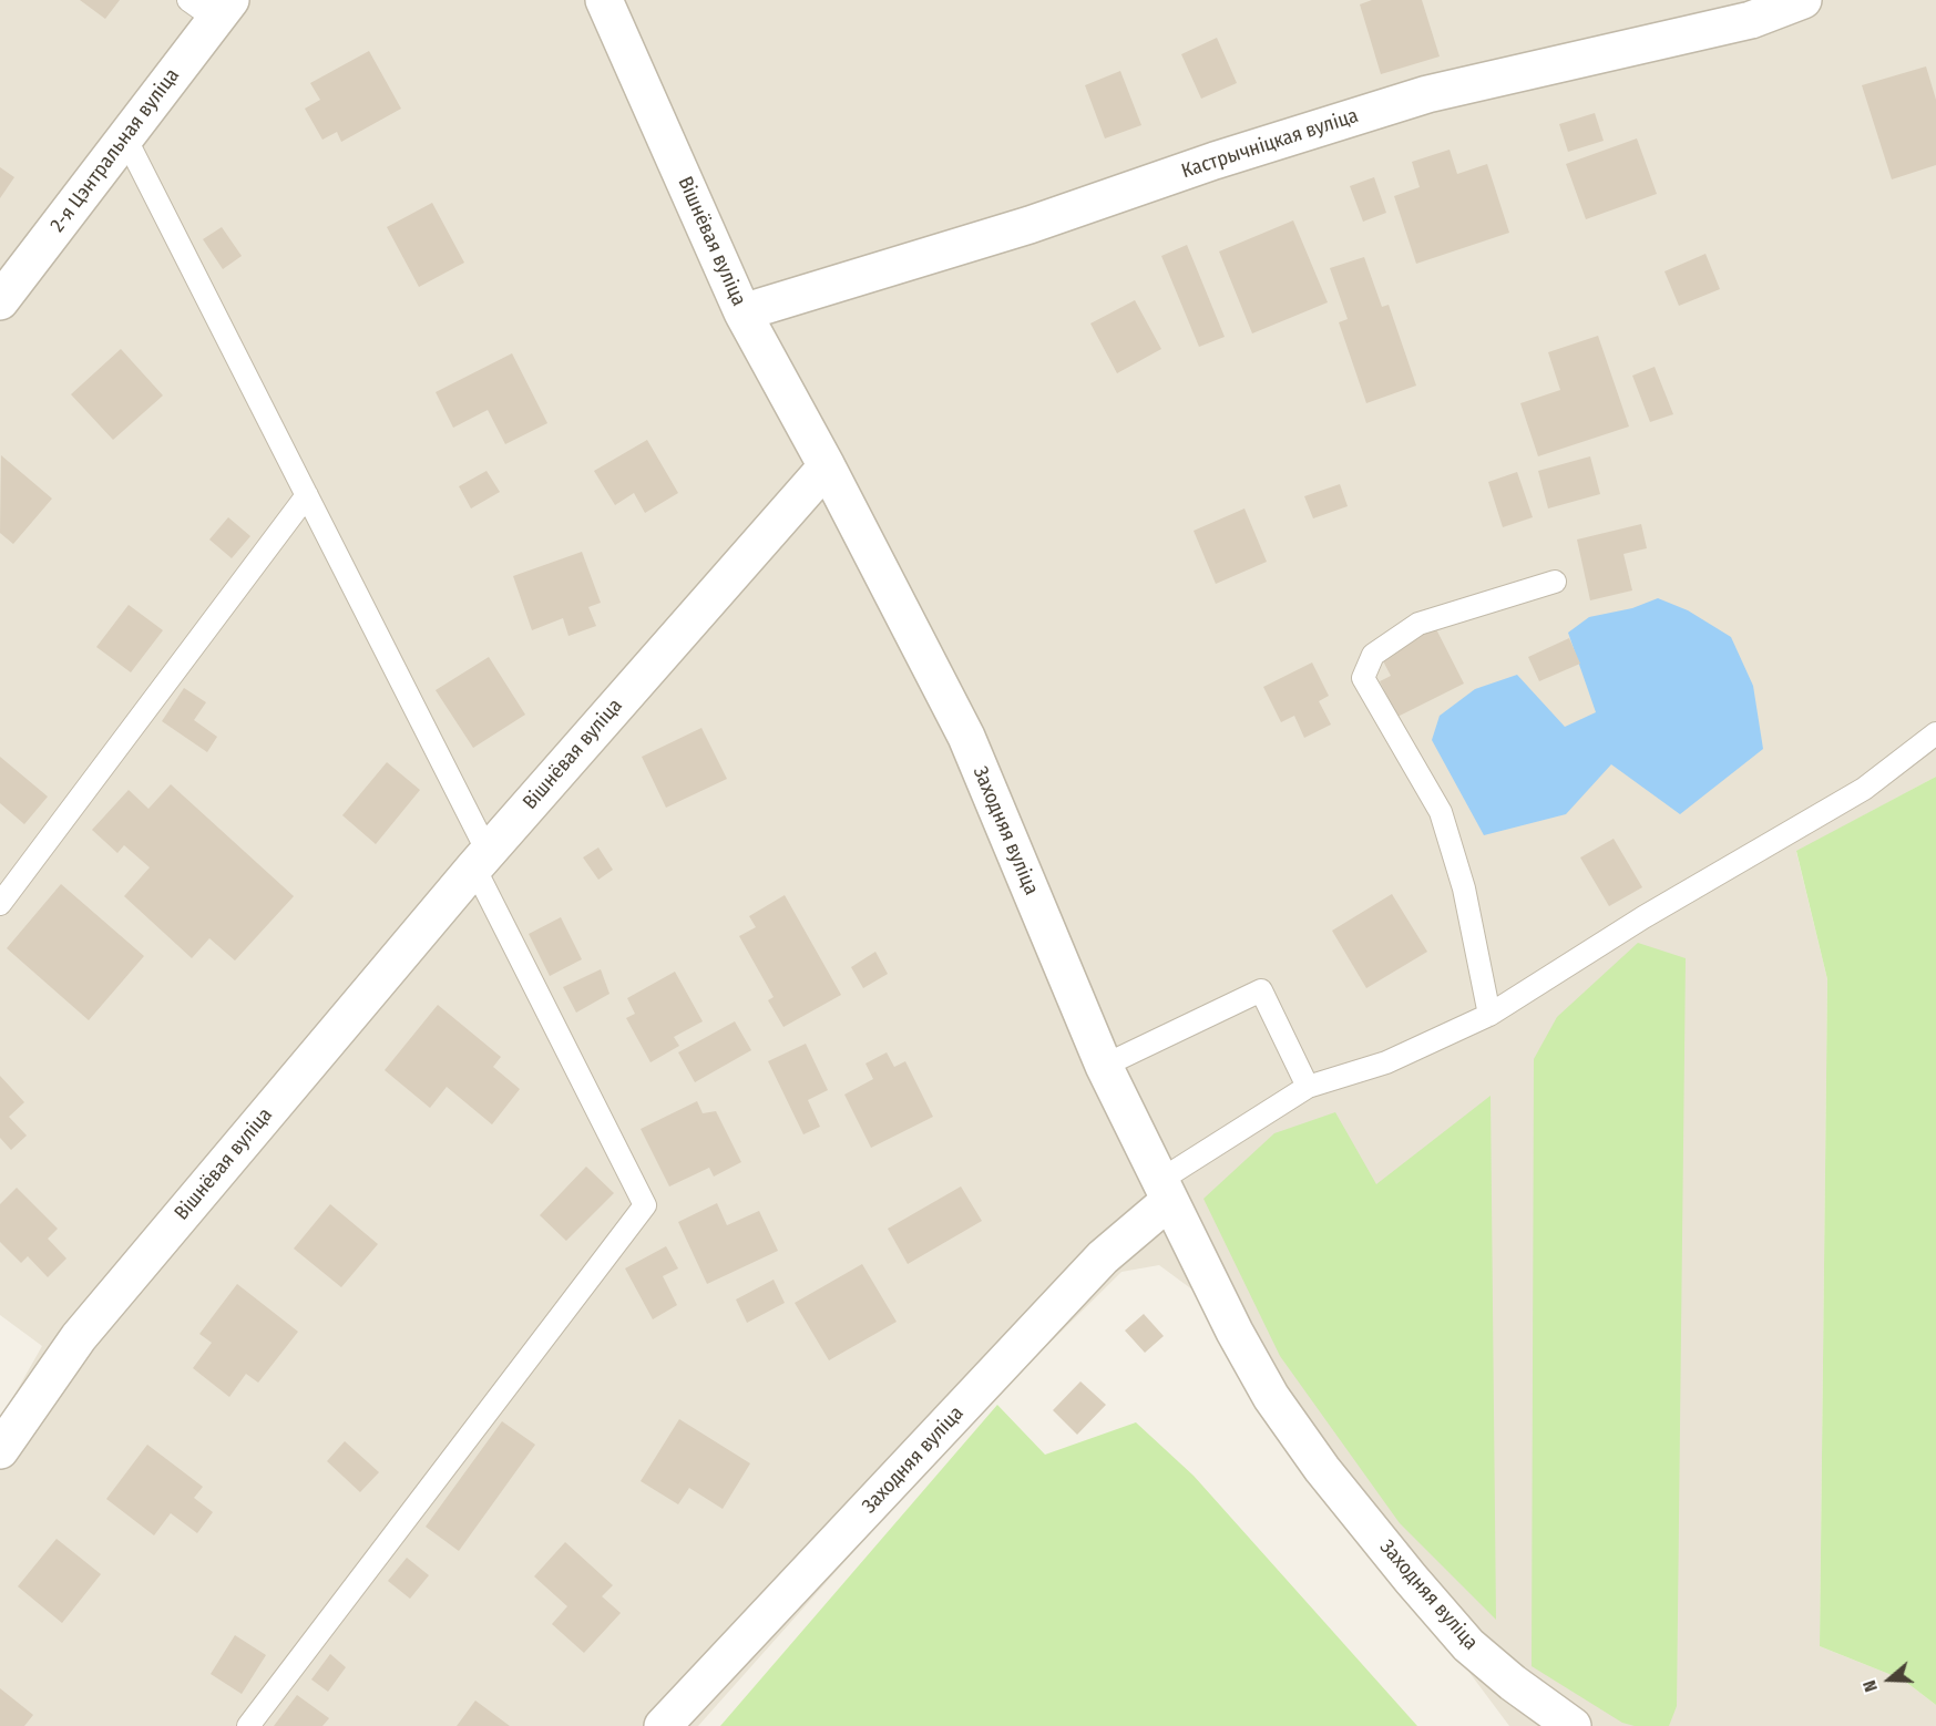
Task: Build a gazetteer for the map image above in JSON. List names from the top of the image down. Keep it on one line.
{"streets":{"street":["Кастрычніцкая вуліца","2-я Цэнтральная вуліца","Вішнёвая вуліца","Заходняя вуліца"]},"crossings":[["Кастрычніцкая вуліца","Вішнёвая вуліца"],["Вішнёвая вуліца","Заходняя вуліца"]],"north":"left"}
